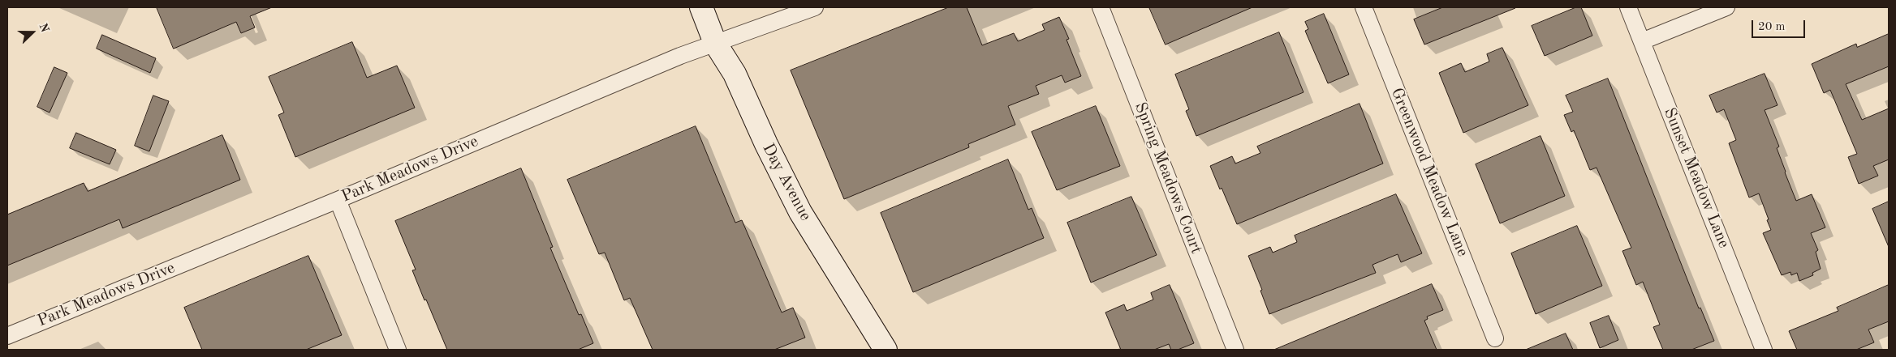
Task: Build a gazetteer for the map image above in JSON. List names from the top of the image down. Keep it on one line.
{"streets":{"street":["Park Meadows Drive","Greenwood Meadow Lane","Spring Meadows Court","Sunset Meadow Lane","Day Avenue"]},"crossings":[["Park Meadows Drive","Day Avenue"]],"scale_bar":"20 m","north":"right"}
